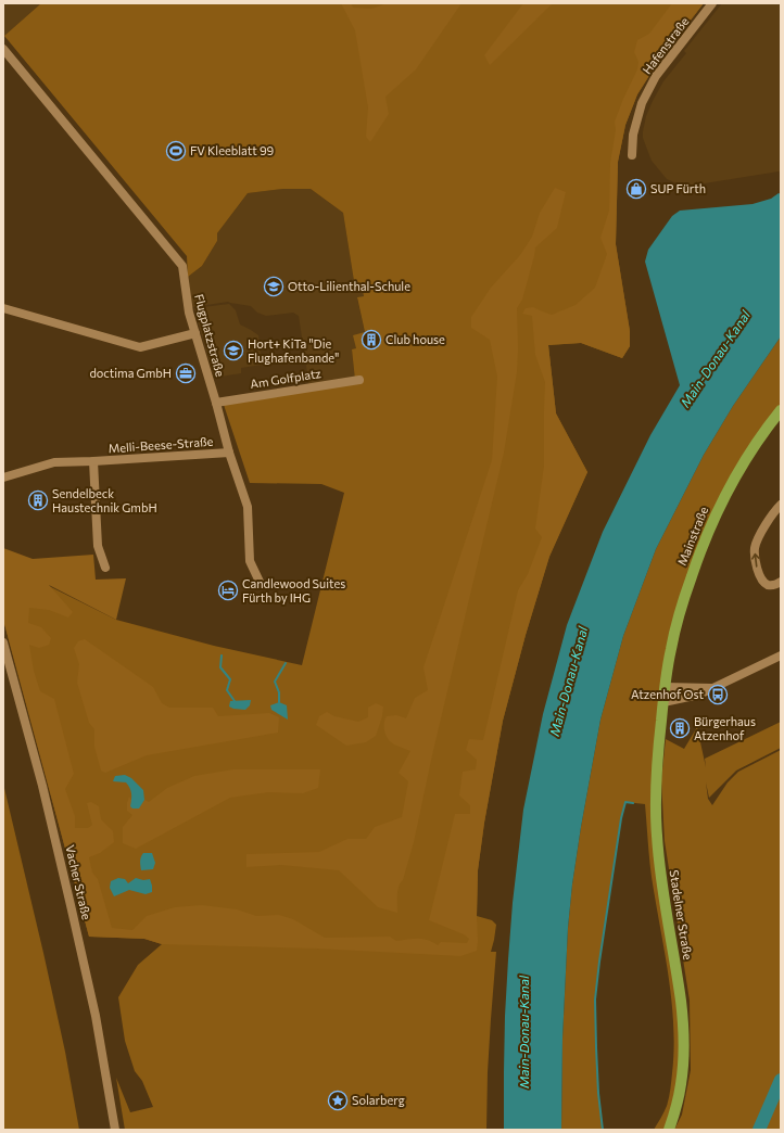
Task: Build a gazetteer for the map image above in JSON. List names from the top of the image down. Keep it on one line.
{"streets":{"main road":["Mainstraße","Stadelner Straße"],"street":["Hafenstraße","Flugplatzstraße","Am Golfplatz","Melli-Beese-Straße","Vacher Straße"]},"crossings":[["Flugplatzstraße","Am Golfplatz"],["Flugplatzstraße","Melli-Beese-Straße"],["Mainstraße","Stadelner Straße"]],"water":["Main-Donau-Kanal"],"places":{"sports":["FV Kleeblatt 99"],"shop":["SUP Fürth"],"school or university":["Otto-Lilienthal-Schule","Hort+ KiTa \"Die Flughafenbande\""],"building":["Club house","Sendelbeck Haustechnik GmbH","Bürgerhaus Atzenhof"],"office":["doctima GmbH"],"hotel":["Candlewood Suites Fürth by IHG"],"bus stop":["Atzenhof Ost"],"place":["Solarberg"]}}
